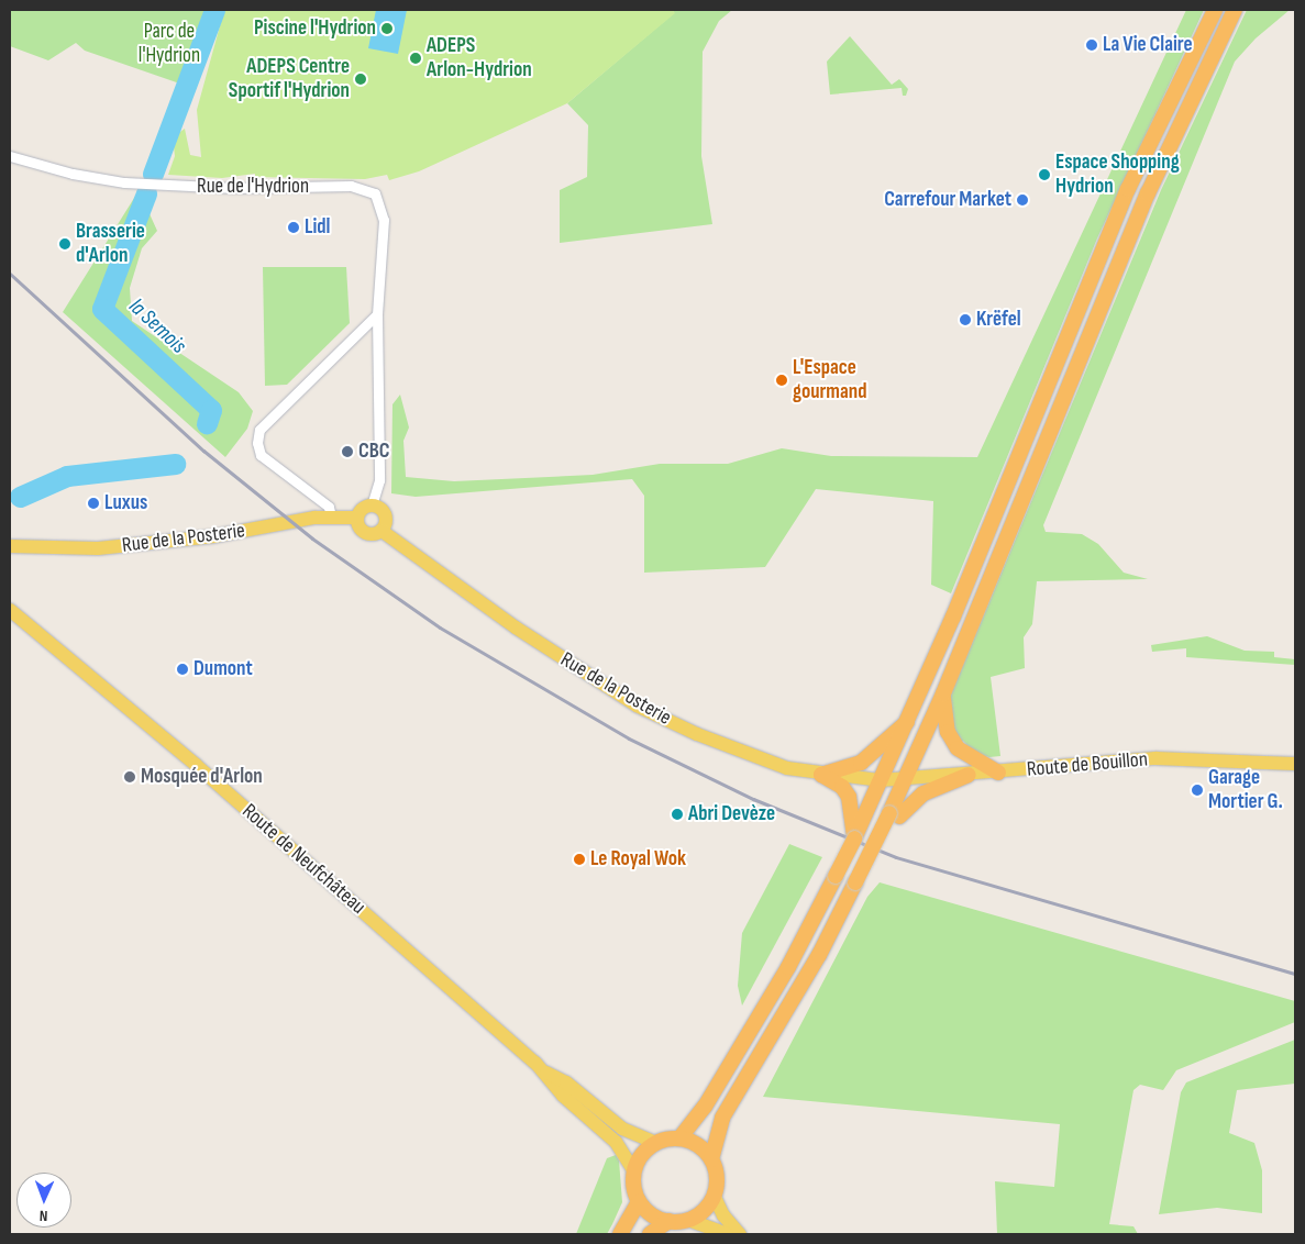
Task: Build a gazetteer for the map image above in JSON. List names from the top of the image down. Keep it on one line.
{"streets":{"main road":["Rue de la Posterie","Route de Bouillon","Route de Neufchâteau"],"street":["Rue de l'Hydrion"]},"crossings":[["Rue de l'Hydrion","Rue de la Posterie"],["Rue de la Posterie","Route de Bouillon"]],"water":["la Semois"],"parks":["Parc de l'Hydrion"],"places":["Piscine l'Hydrion","La Vie Claire","ADEPS Arlon-Hydrion","ADEPS Centre Sportif l'Hydrion","Espace Shopping Hydrion","Carrefour Market","Lidl","Brasserie d'Arlon","Krëfel","L'Espace gourmand","CBC","Luxus","Dumont","Mosquée d'Arlon","Garage Mortier G.","Abri Devèze","Le Royal Wok"],"north":"bottom"}
